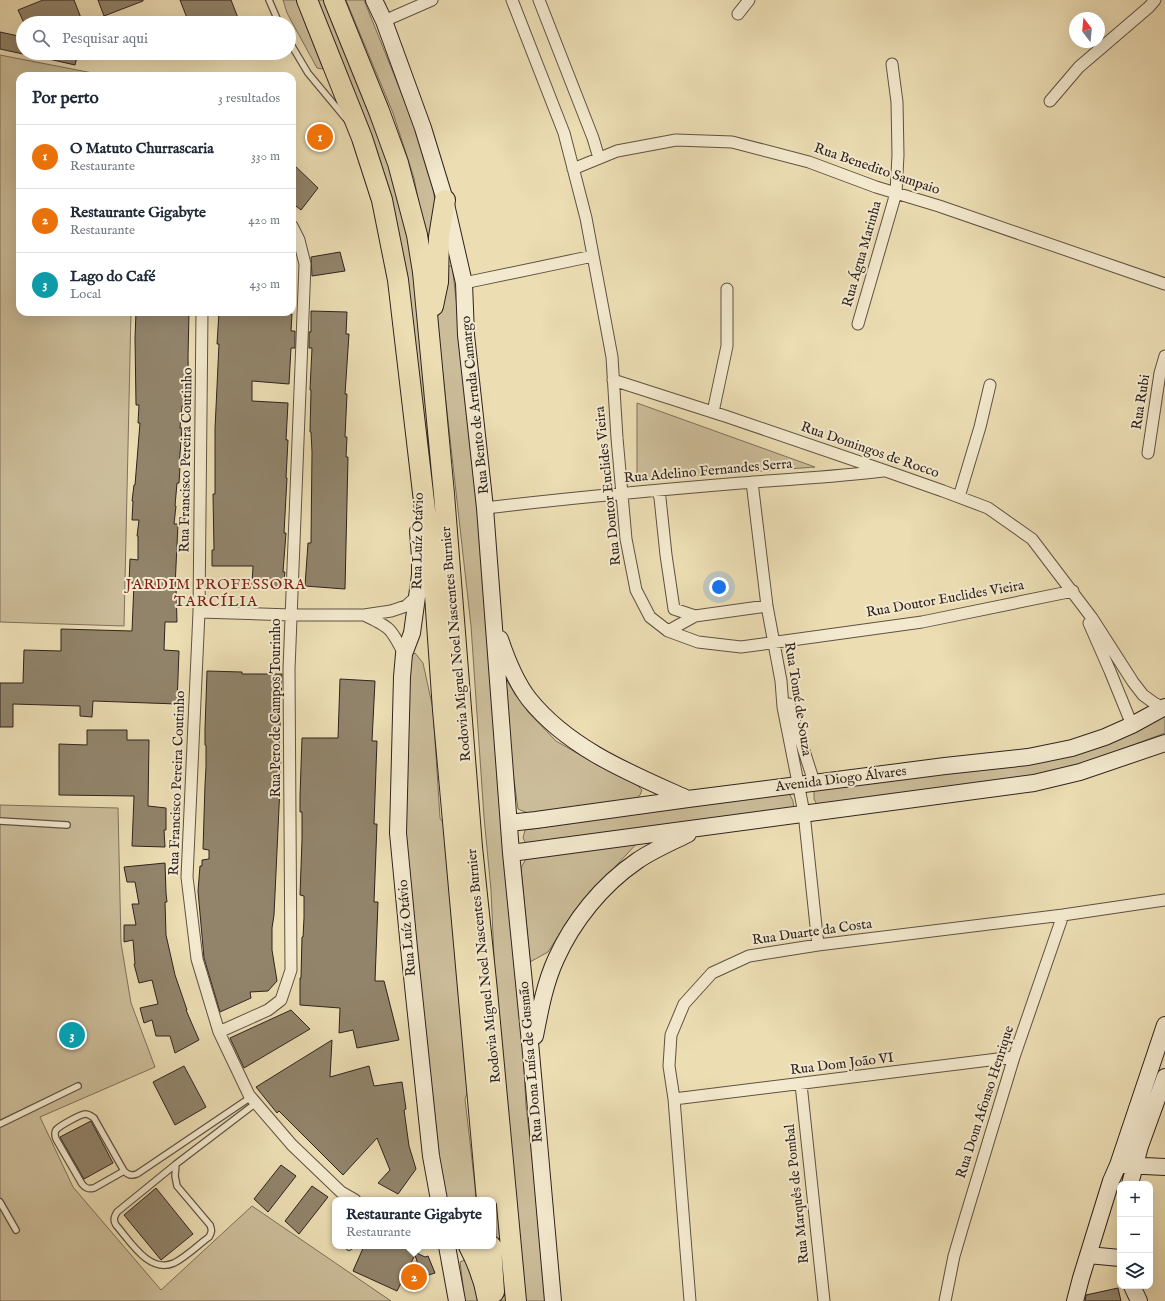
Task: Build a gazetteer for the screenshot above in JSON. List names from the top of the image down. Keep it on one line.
{"streets":{"highway":["Rodovia Miguel Noel Nascentes Burnier"],"street":["Rua Benedito Sampaio","Rua Água Marinha","Rua Rubi","Rua Bento de Arruda Camargo","Rua Domingos de Rocco","Rua Francisco Pereira Coutinho","Rua Adelino Fernandes Serra","Rua Doutor Euclides Vieira","Rua Luíz Otávio","Rua Tomé de Souza","Rua Pero de Campos Tourinho","Avenida Diogo Álvares","Rua Duarte da Costa","Rua Dona Luísa de Gusmão","Rua Dom João VI","Rua Dom Afonso Henrique","Rua Marquês de Pombal"]},"crossings":[["Rua Benedito Sampaio","Rua Água Marinha"],["Rua Benedito Sampaio","Rua Doutor Euclides Vieira"],["Rua Bento de Arruda Camargo","Rua Adelino Fernandes Serra"],["Rua Bento de Arruda Camargo","Avenida Diogo Álvares"],["Rua Bento de Arruda Camargo","Rua Dona Luísa de Gusmão"],["Rua Domingos de Rocco","Rua Adelino Fernandes Serra"],["Rua Domingos de Rocco","Rua Doutor Euclides Vieira"],["Rua Domingos de Rocco","Avenida Diogo Álvares"],["Rua Francisco Pereira Coutinho","Rua Pero de Campos Tourinho"],["Rua Adelino Fernandes Serra","Rua Doutor Euclides Vieira"],["Rua Adelino Fernandes Serra","Rua Tomé de Souza"],["Rua Doutor Euclides Vieira","Rua Tomé de Souza"],["Rua Luíz Otávio","Rodovia Miguel Noel Nascentes Burnier"],["Rua Tomé de Souza","Avenida Diogo Álvares"],["Rua Tomé de Souza","Rua Duarte da Costa"],["Avenida Diogo Álvares","Rua Dona Luísa de Gusmão"],["Rua Duarte da Costa","Rua Dom João VI"],["Rua Duarte da Costa","Rua Dom Afonso Henrique"],["Rua Dom João VI","Rua Dom Afonso Henrique"],["Rua Dom João VI","Rua Marquês de Pombal"]],"districts":["JARDIM PROFESSORA TARCÍLIA"],"north":"top","page":{"search":"Pesquisar aqui","heading":["Por perto","3 resultados"],"pins":["1","3","2"],"list":[{"mark":"1","name":"O Matuto Churrascaria","note":"Restaurante","value":"330 m"},{"mark":"2","name":"Restaurante Gigabyte","note":"Restaurante","value":"420 m"},{"mark":"3","name":"Lago do Café","note":"Local","value":"430 m"}],"map_buttons":["+","−"],"popup":["Restaurante Gigabyte","Restaurante"]}}
